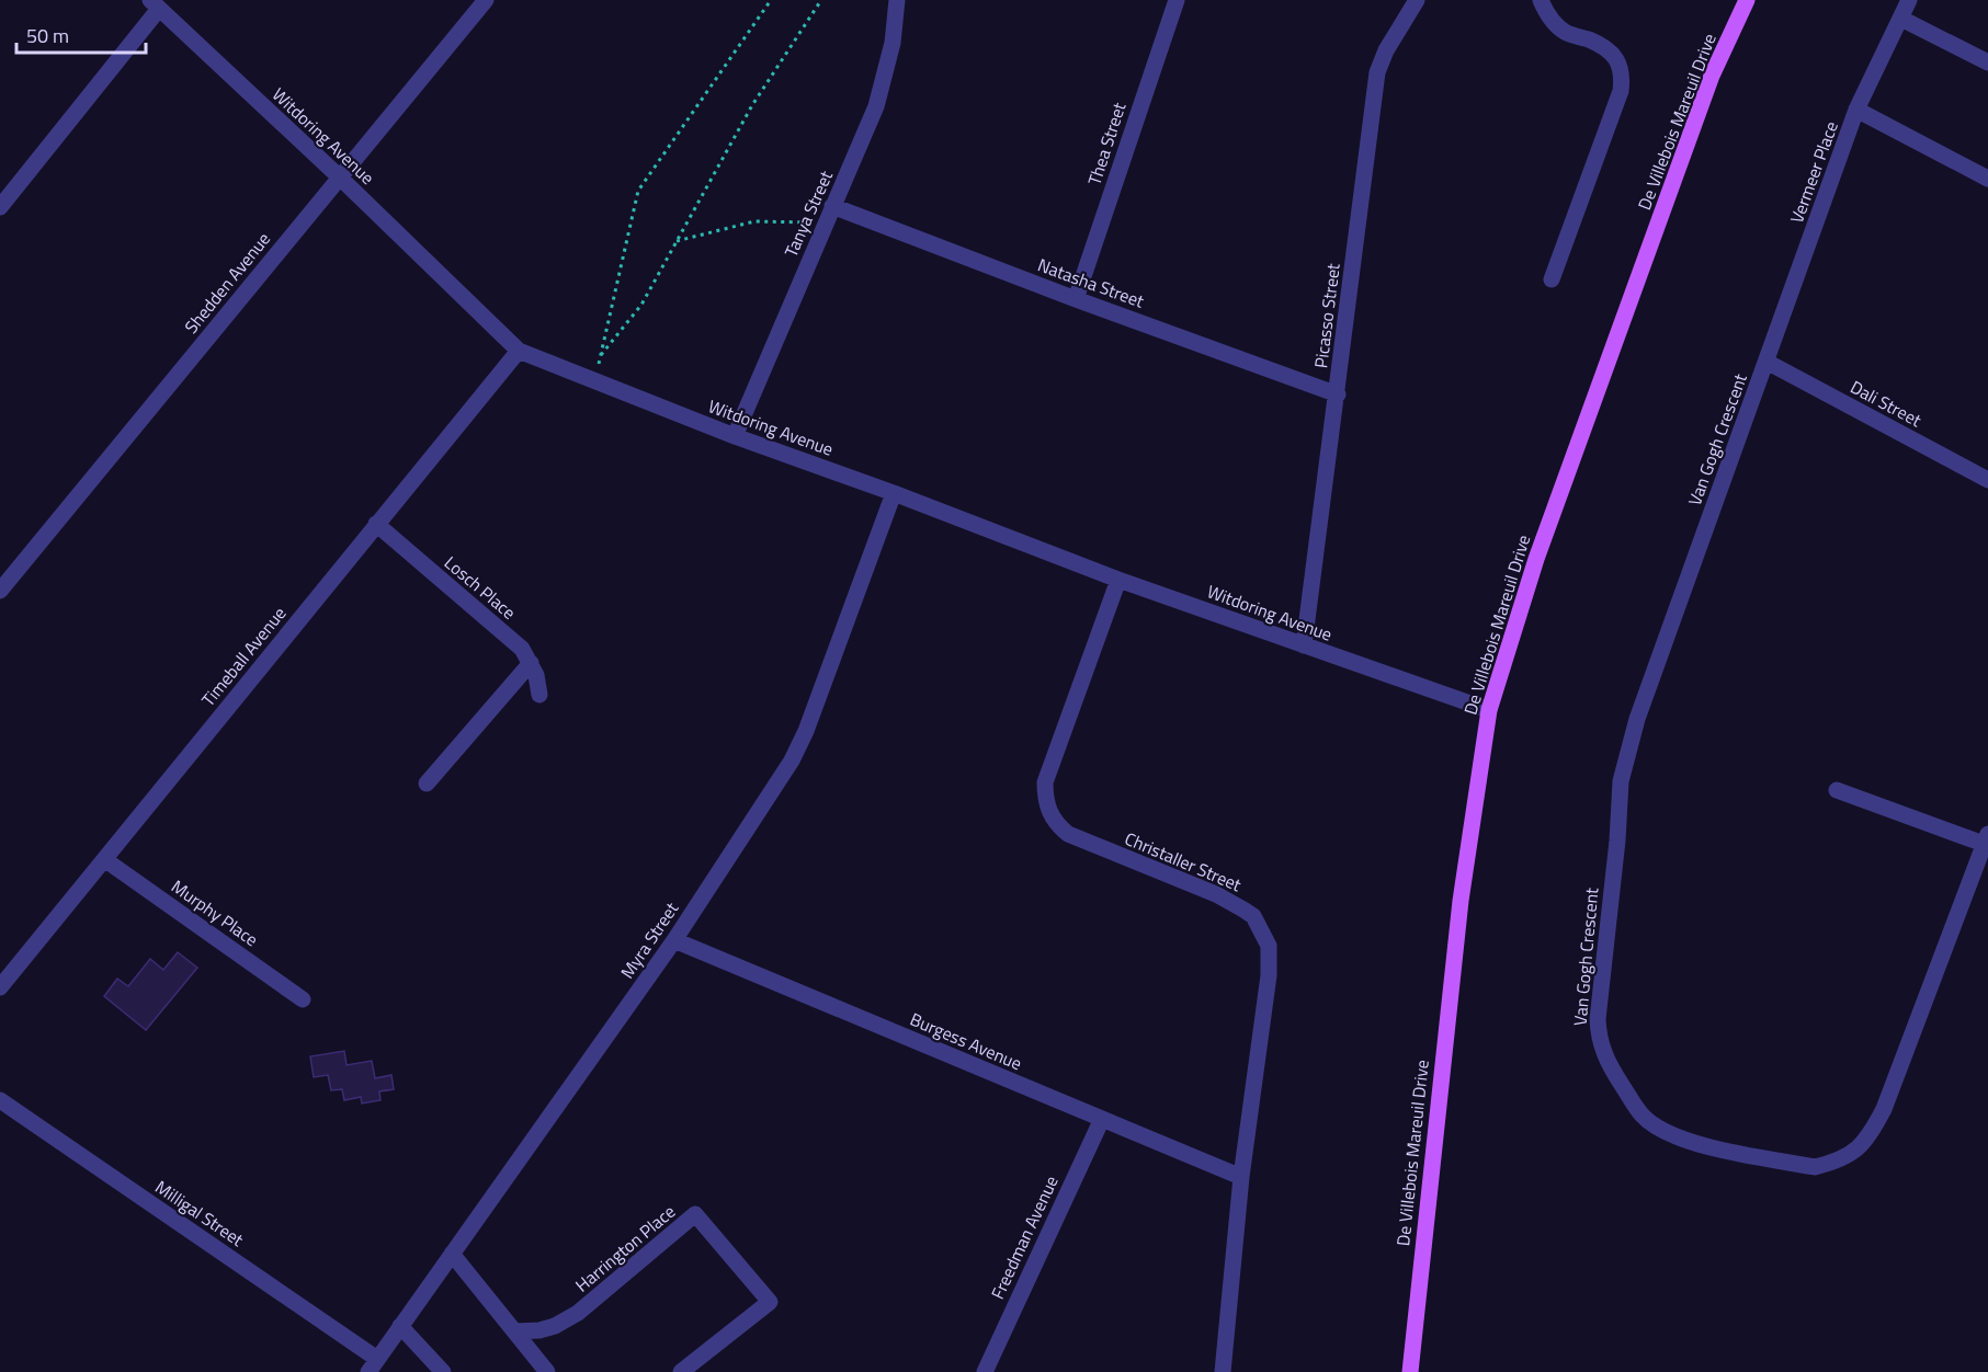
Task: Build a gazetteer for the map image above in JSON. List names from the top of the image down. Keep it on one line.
{"streets":{"main road":["De Villebois Mareuil Drive"],"street":["Witdoring Avenue","Thea Street","Vermeer Place","Tanya Street","Shedden Avenue","Natasha Street","Picasso Street","Dali Street","Van Gogh Crescent","Losch Place","Timeball Avenue","Christaller Street","Murphy Place","Myra Street","Burgess Avenue","Milligal Street","Freedman Avenue","Harrington Place"]},"crossings":[["De Villebois Mareuil Drive","Witdoring Avenue"],["Witdoring Avenue","Tanya Street"],["Witdoring Avenue","Shedden Avenue"],["Witdoring Avenue","Picasso Street"],["Witdoring Avenue","Timeball Avenue"],["Witdoring Avenue","Christaller Street"],["Witdoring Avenue","Myra Street"],["Thea Street","Natasha Street"],["Vermeer Place","Dali Street"],["Vermeer Place","Van Gogh Crescent"],["Tanya Street","Natasha Street"],["Natasha Street","Picasso Street"],["Dali Street","Van Gogh Crescent"],["Losch Place","Timeball Avenue"],["Timeball Avenue","Murphy Place"],["Christaller Street","Burgess Avenue"],["Myra Street","Burgess Avenue"],["Myra Street","Milligal Street"],["Burgess Avenue","Freedman Avenue"]],"scale_bar":"50 m"}
